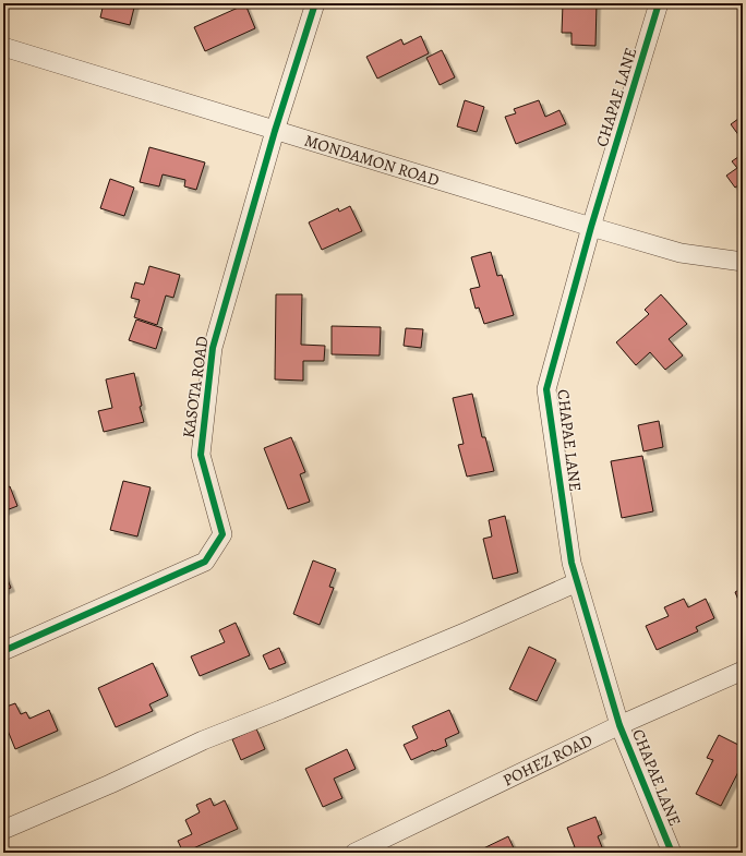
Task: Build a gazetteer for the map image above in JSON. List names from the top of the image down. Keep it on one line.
{"streets":{"street":["CHAPAE LANE","MONDAMON ROAD","KASOTA ROAD","POHEZ ROAD"]},"crossings":[["CHAPAE LANE","MONDAMON ROAD"],["CHAPAE LANE","POHEZ ROAD"],["MONDAMON ROAD","KASOTA ROAD"]]}
